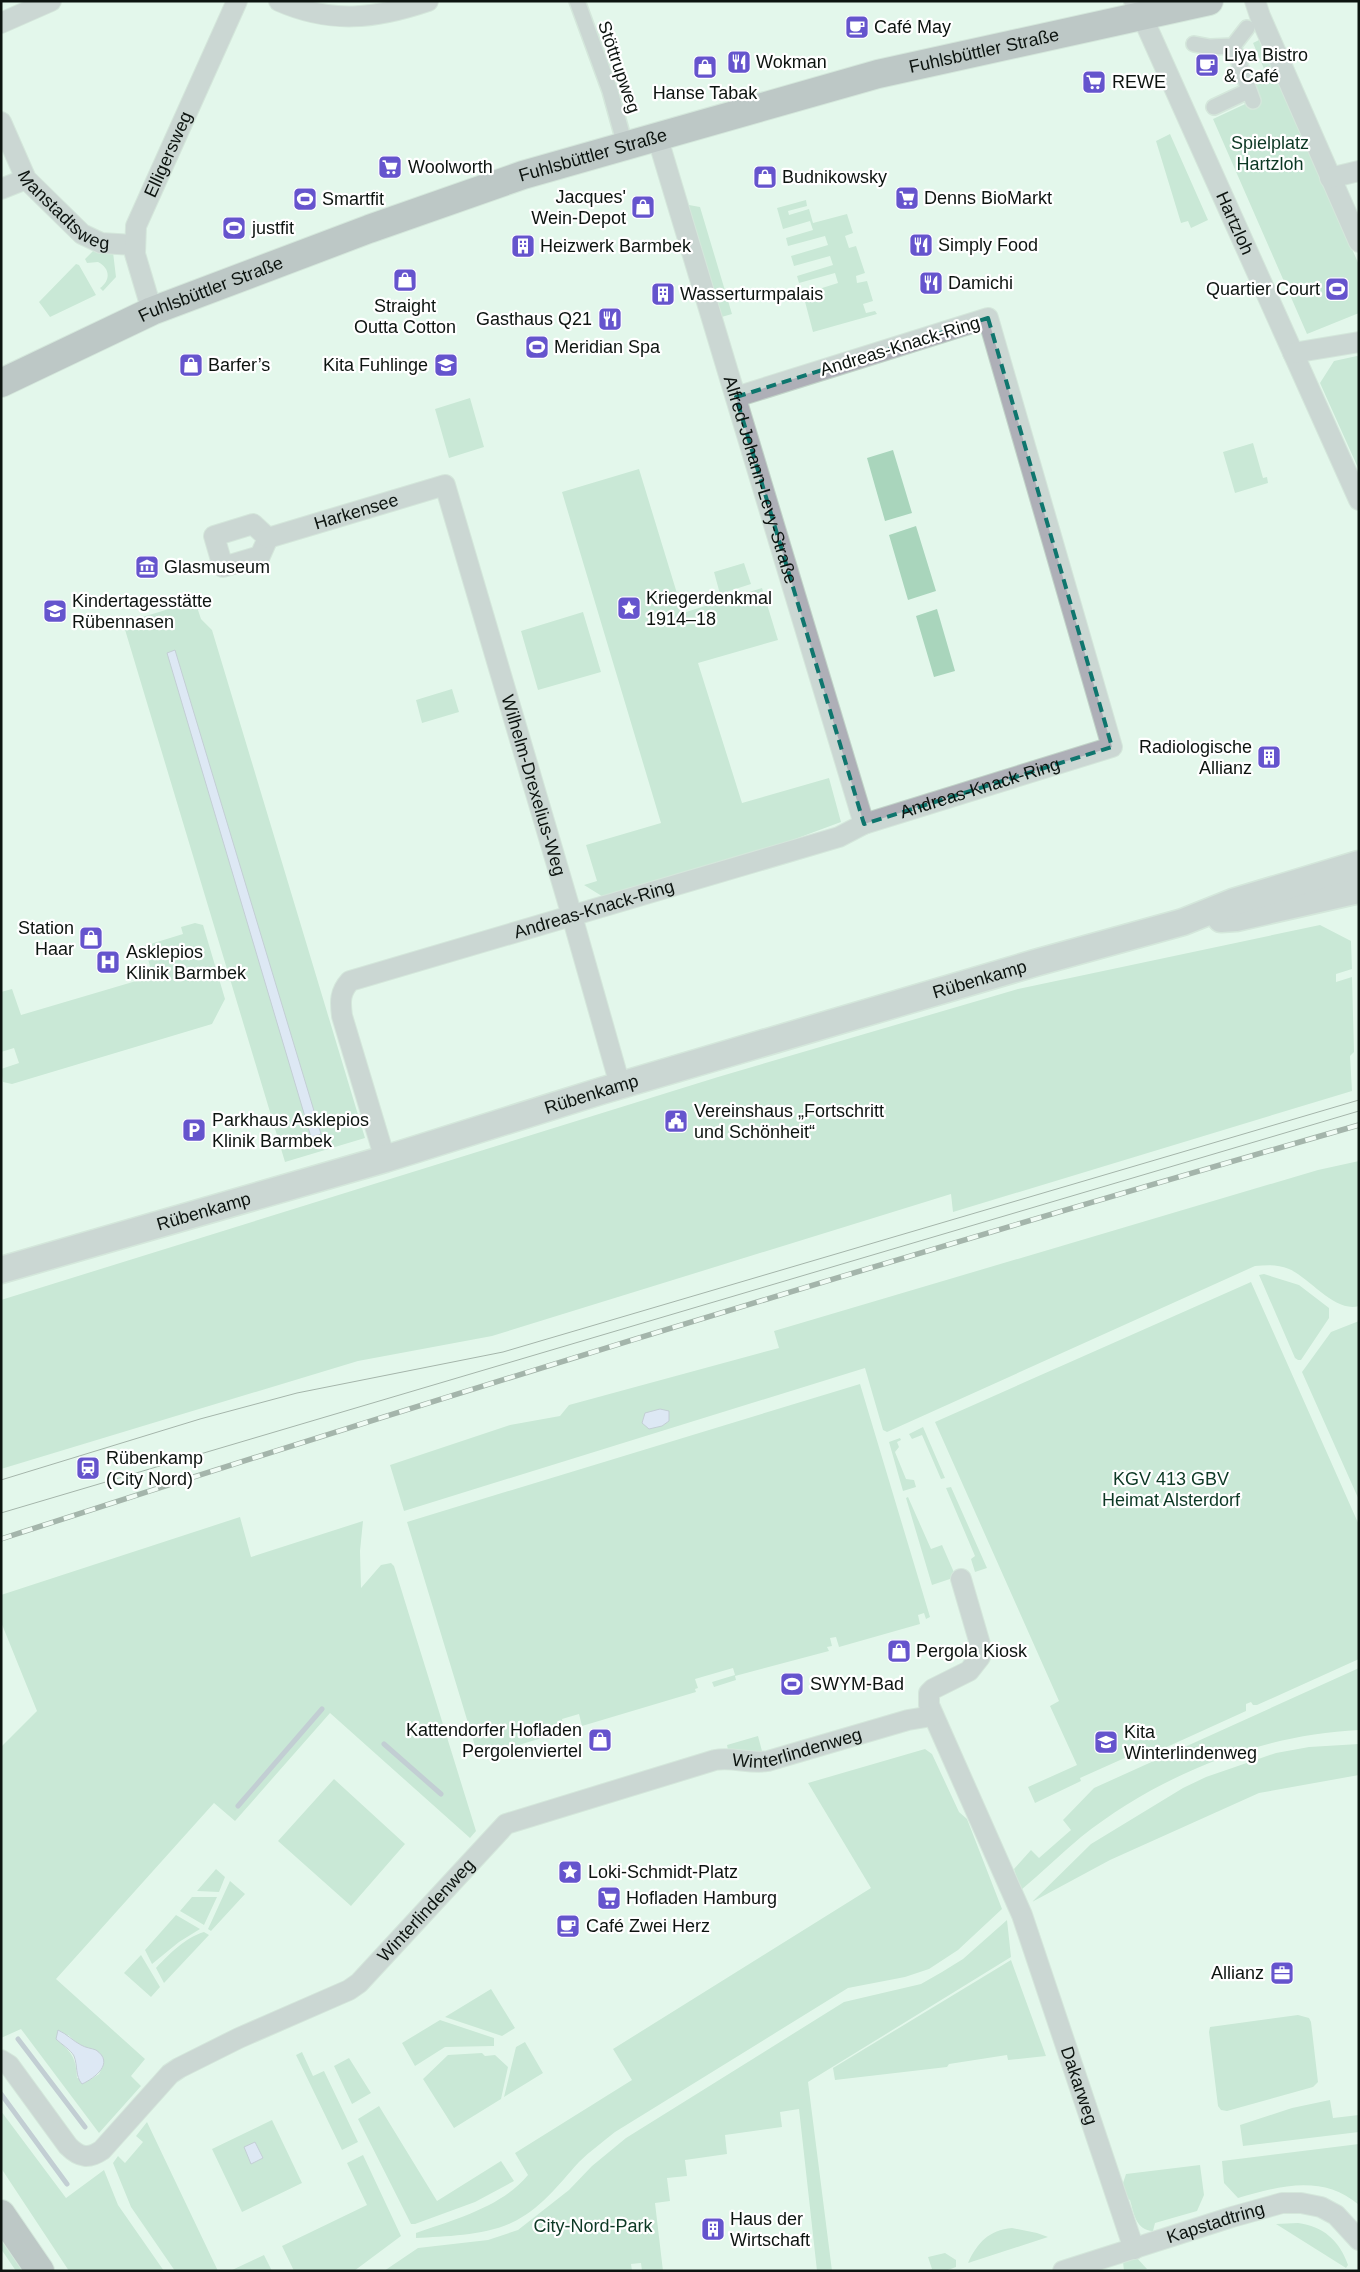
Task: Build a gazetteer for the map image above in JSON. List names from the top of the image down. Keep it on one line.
{"streets":{"main road":["Fuhlsbüttler Straße"],"street":["Stöttrupweg","Elligersweg","Manstadtsweg","Hartzloh","Andreas-Knack-Ring","Alfred-Johann-Levy-Straße","Harkensee","Wilhelm-Drexelius-Weg","Rübenkamp","Winterlindenweg","Dakarweg","Kapstadtring"]},"crossings":[["Fuhlsbüttler Straße","Stöttrupweg"],["Fuhlsbüttler Straße","Elligersweg"],["Fuhlsbüttler Straße","Hartzloh"],["Fuhlsbüttler Straße","Alfred-Johann-Levy-Straße"],["Elligersweg","Manstadtsweg"],["Andreas-Knack-Ring","Alfred-Johann-Levy-Straße"],["Andreas-Knack-Ring","Wilhelm-Drexelius-Weg"],["Andreas-Knack-Ring","Rübenkamp"],["Harkensee","Wilhelm-Drexelius-Weg"],["Wilhelm-Drexelius-Weg","Rübenkamp"],["Winterlindenweg","Dakarweg"],["Dakarweg","Kapstadtring"]],"parks":["Spielplatz Hartzloh","KGV 413 GBV Heimat Alsterdorf","City-Nord-Park"],"places":{"cafe":["Café May","Liya Bistro & Café","Café Zwei Herz"],"restaurant":["Wokman","Simply Food","Damichi","Gasthaus Q21"],"shop":["Hanse Tabak","Budnikowsky","Jacques' Wein-Depot","Straight Outta Cotton","Barfer’s","Station Haar","Pergola Kiosk","Kattendorfer Hofladen Pergolenviertel"],"supermarket":["REWE","Woolworth","Denns BioMarkt","Hofladen Hamburg"],"sports":["Smartfit","justfit","Quartier Court","Meridian Spa","SWYM-Bad"],"building":["Heizwerk Barmbek","Wasserturmpalais","Radiologische Allianz","Haus der Wirtschaft"],"school or university":["Kita Fuhlinge","Kindertagesstätte Rübennasen","Kita Winterlindenweg"],"museum":["Glasmuseum"],"place":["Kriegerdenkmal 1914–18","Loki-Schmidt-Platz"],"hospital":["Asklepios Klinik Barmbek"],"public building":["Vereinshaus „Fortschritt und Schönheit“"],"parking":["Parkhaus Asklepios Klinik Barmbek"],"station":["Rübenkamp (City Nord)"],"office":["Allianz"]}}
